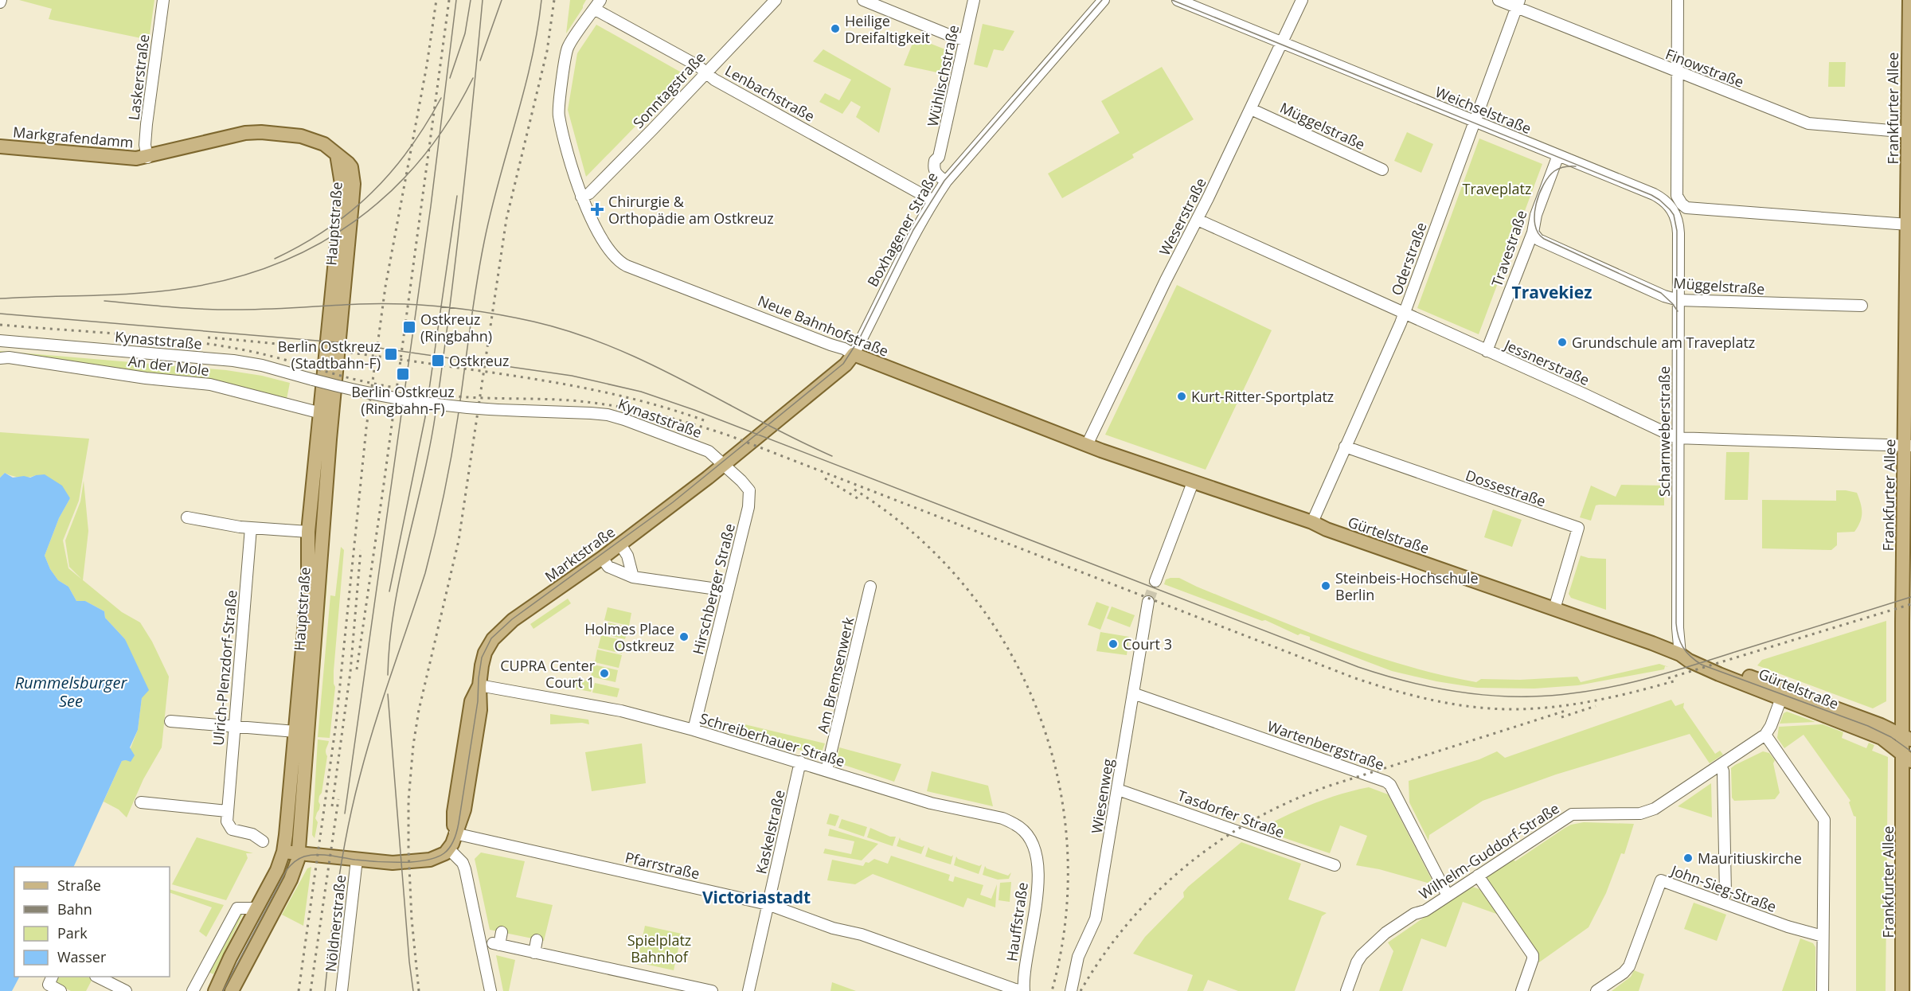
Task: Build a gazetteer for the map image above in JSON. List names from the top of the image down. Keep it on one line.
{"streets":{"main road":["Frankfurter Allee","Markgrafendamm","Hauptstraße","Boxhagener Straße","Neue Bahnhofstraße","Gürtelstraße","Marktstraße"],"street":["Finowstraße","Wühlischstraße","Laskerstraße","Sonntagstraße","Lenbachstraße","Weichselstraße","Müggelstraße","Weserstraße","Travestraße","Oderstraße","Kynaststraße","Jessnerstraße","An der Mole","Scharnweberstraße","Dossestraße","Hirschberger Straße","Ulrich-Plenzdorf-Straße","Am Bremsenwerk","Schreiberhauer Straße","Wartenbergstraße","Wiesenweg","Tasdorfer Straße","Kaskelstraße","Wilhelm-Guddorf-Straße","Pfarrstraße","John-Sieg-Straße","Hauffstraße","Nöldnerstraße"]},"crossings":[["Finowstraße","Frankfurter Allee"],["Finowstraße","Oderstraße"],["Finowstraße","Scharnweberstraße"],["Wühlischstraße","Boxhagener Straße"],["Laskerstraße","Markgrafendamm"],["Sonntagstraße","Lenbachstraße"],["Sonntagstraße","Neue Bahnhofstraße"],["Lenbachstraße","Boxhagener Straße"],["Lenbachstraße","Neue Bahnhofstraße"],["Frankfurter Allee","Weichselstraße"],["Frankfurter Allee","Jessnerstraße"],["Frankfurter Allee","Gürtelstraße"],["Weichselstraße","Weserstraße"],["Weichselstraße","Travestraße"],["Weichselstraße","Oderstraße"],["Weichselstraße","Scharnweberstraße"],["Müggelstraße","Weserstraße"],["Müggelstraße","Travestraße"],["Müggelstraße","Scharnweberstraße"],["Markgrafendamm","Hauptstraße"],["Weserstraße","Neue Bahnhofstraße"],["Weserstraße","Jessnerstraße"],["Weserstraße","Gürtelstraße"],["Hauptstraße","An der Mole"],["Boxhagener Straße","Neue Bahnhofstraße"],["Boxhagener Straße","Kynaststraße"],["Boxhagener Straße","Marktstraße"],["Boxhagener Straße","Hirschberger Straße"],["Travestraße","Jessnerstraße"],["Oderstraße","Jessnerstraße"],["Oderstraße","Dossestraße"],["Oderstraße","Gürtelstraße"],["Neue Bahnhofstraße","Gürtelstraße"],["Kynaststraße","Marktstraße"],["Kynaststraße","Hirschberger Straße"],["Jessnerstraße","Scharnweberstraße"],["Scharnweberstraße","Gürtelstraße"],["Dossestraße","Gürtelstraße"],["Marktstraße","Hirschberger Straße"],["Marktstraße","Schreiberhauer Straße"],["Marktstraße","Pfarrstraße"],["Hirschberger Straße","Schreiberhauer Straße"],["Am Bremsenwerk","Schreiberhauer Straße"],["Schreiberhauer Straße","Kaskelstraße"],["Schreiberhauer Straße","Hauffstraße"],["Wartenbergstraße","Wiesenweg"],["Wartenbergstraße","Wilhelm-Guddorf-Straße"],["Wiesenweg","Tasdorfer Straße"],["Kaskelstraße","Pfarrstraße"],["Pfarrstraße","Hauffstraße"]],"districts":["Travekiez","Victoriastadt"],"water":["Rummelsburger See"],"parks":["Traveplatz","Spielplatz Bahnhof"],"places":{"other":["Heilige Dreifaltigkeit","Grundschule am Traveplatz","Kurt-Ritter-Sportplatz","Steinbeis-Hochschule Berlin","Holmes Place Ostkreuz","Court 3","CUPRA Center Court 1","Mauritiuskirche"],"health":["Chirurgie & Orthopädie am Ostkreuz"],"transit":["Ostkreuz (Ringbahn)","Berlin Ostkreuz (Stadtbahn-F)","Ostkreuz","Berlin Ostkreuz (Ringbahn-F)"]},"legend":["Straße","Bahn","Park","Wasser"]}
